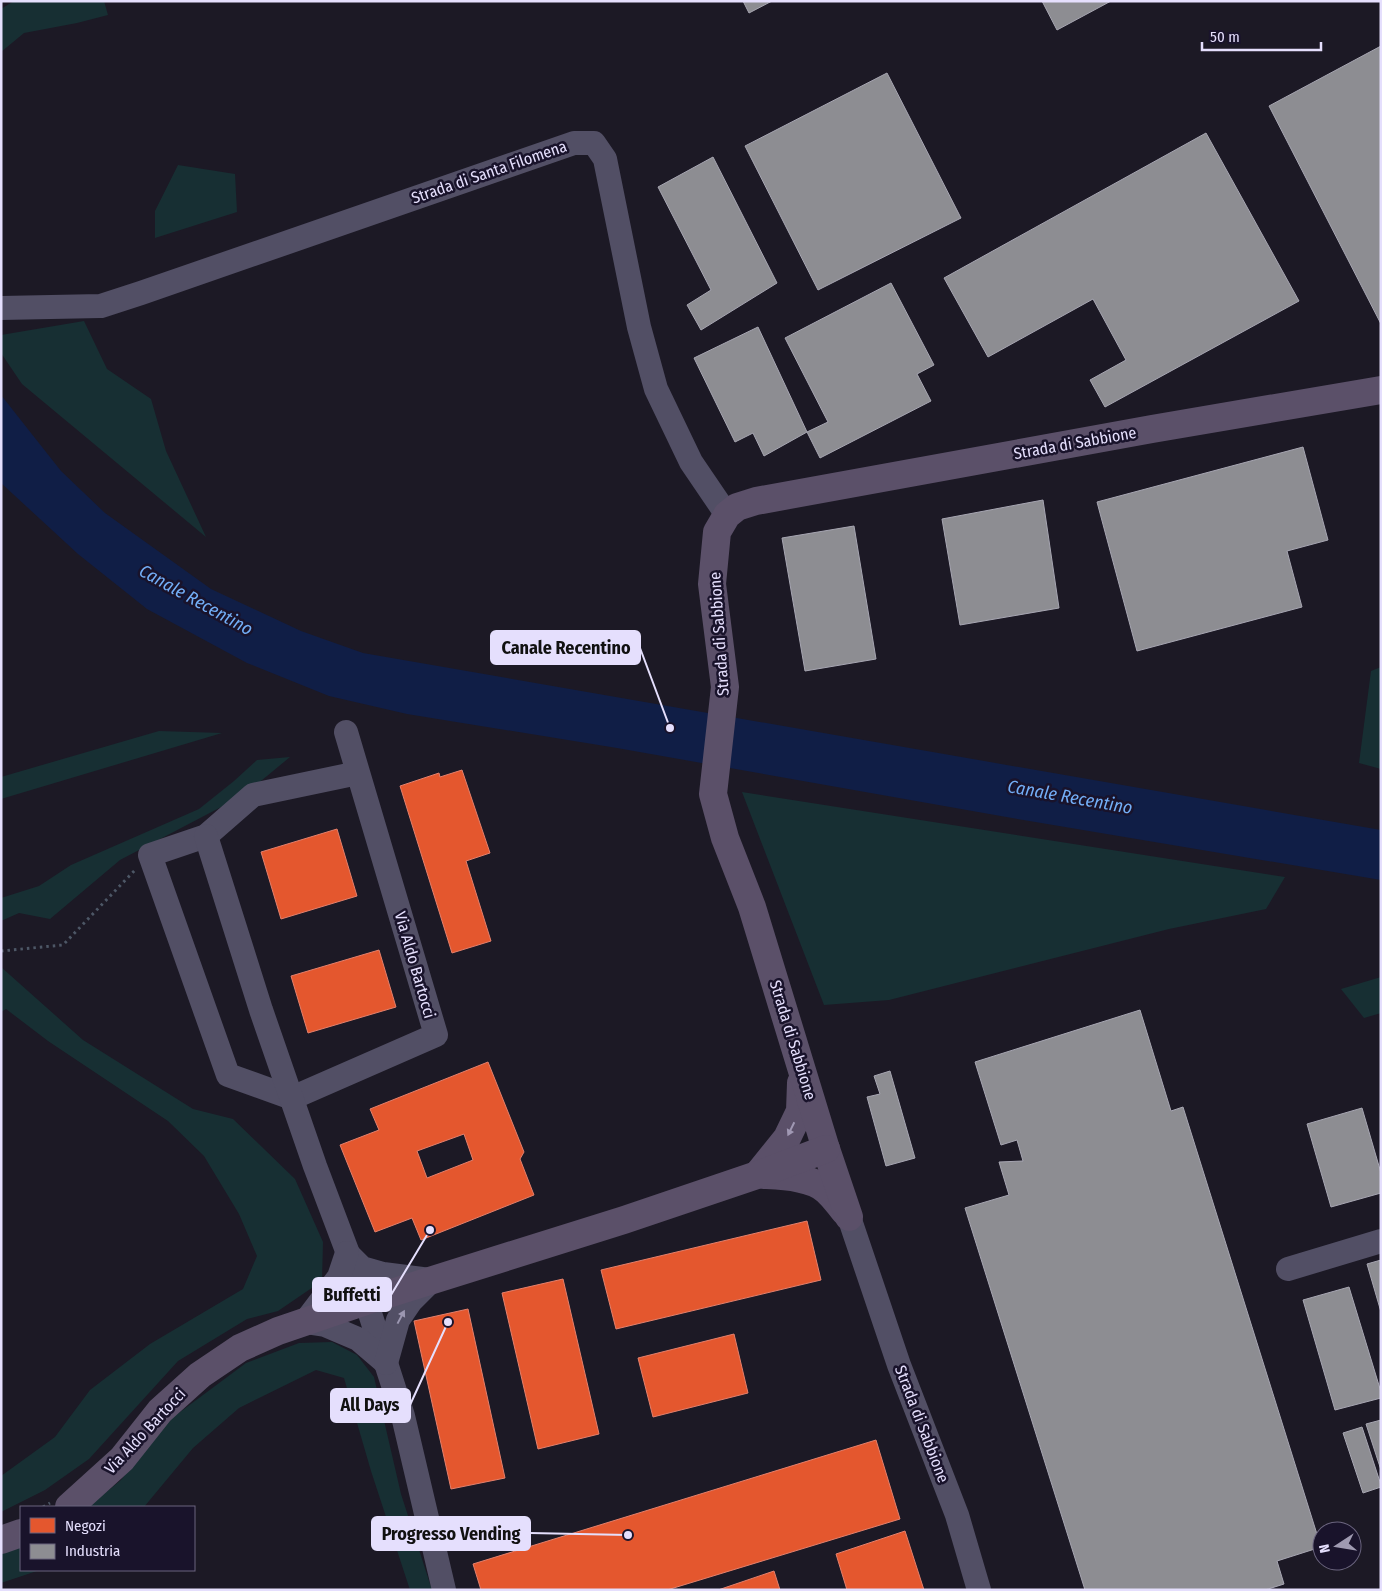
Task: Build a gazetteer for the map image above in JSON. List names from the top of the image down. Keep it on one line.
{"streets":{"main road":["Strada di Sabbione","Via Aldo Bartocci"],"street":["Strada di Santa Filomena"]},"crossings":[["Strada di Santa Filomena","Strada di Sabbione"],["Strada di Sabbione","Via Aldo Bartocci"]],"water":["Canale Recentino"],"places":["Canale Recentino","Buffetti","All Days","Progresso Vending"],"legend":["Negozi","Industria"],"scale_bar":"50 m","north":"left"}
